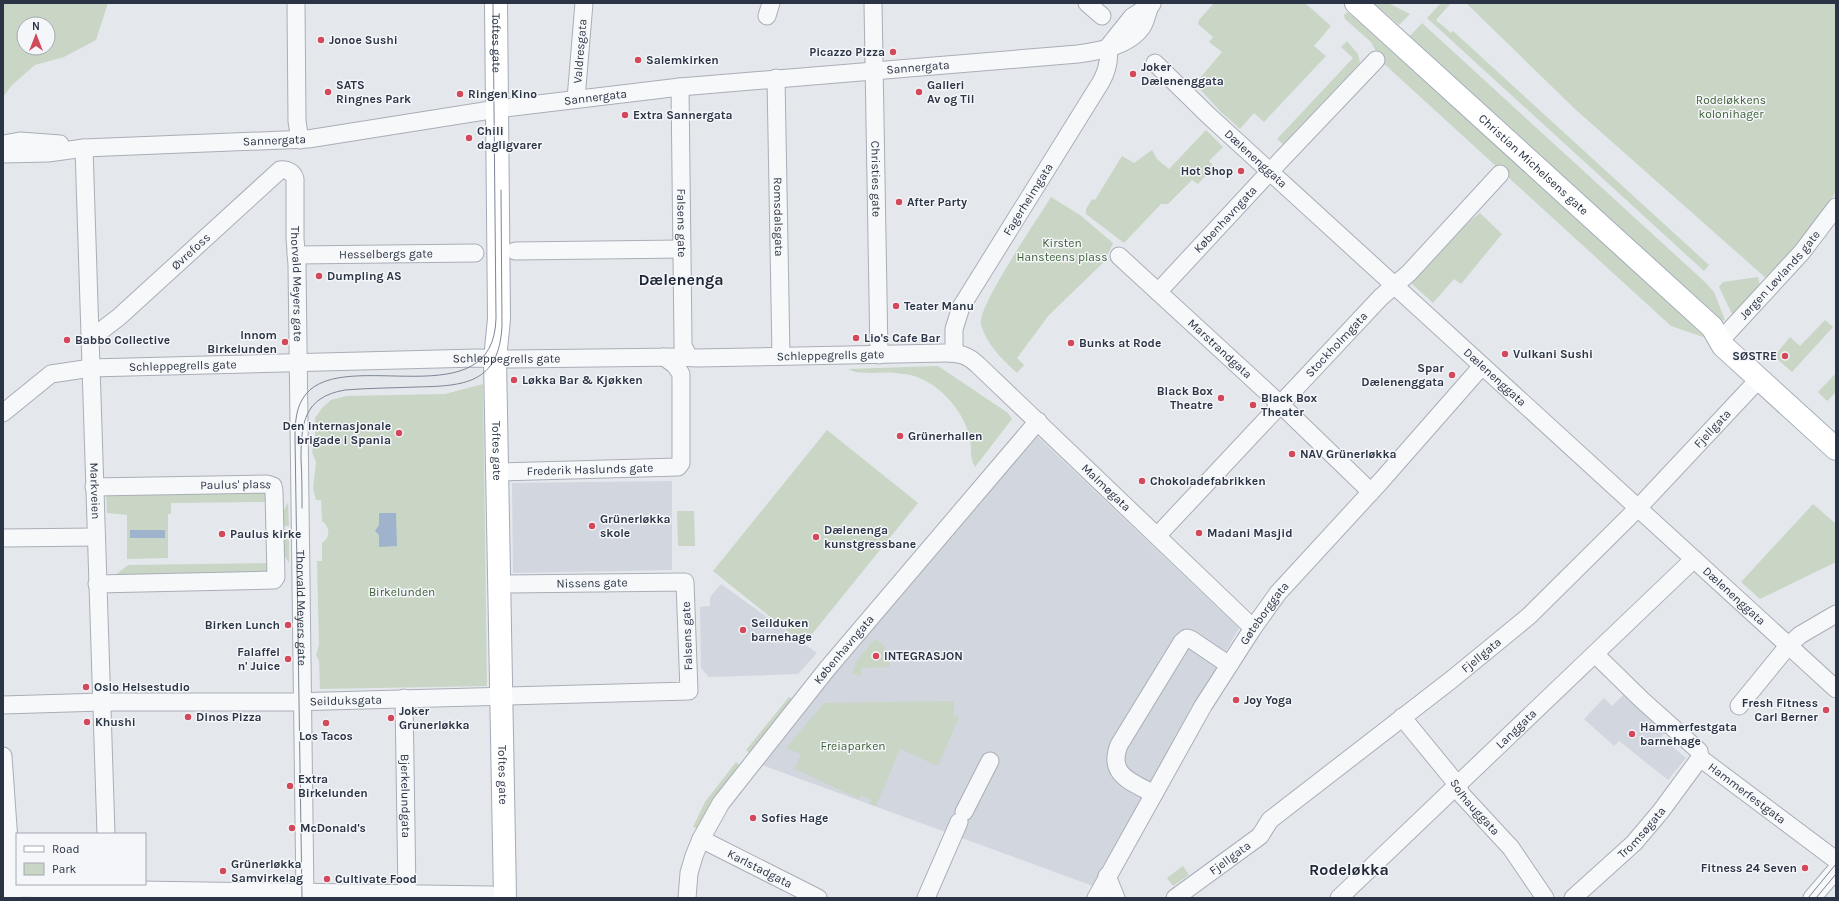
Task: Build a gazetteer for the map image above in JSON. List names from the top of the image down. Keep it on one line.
{"streets":{"main road":["Toftes gate","Christian Michelsens gate"],"street":["Valdresgata","Sannergata","Dælenenggata","Christies gate","Fagerheimgata","Romsdalsgata","Københavngata","Falsens gate","Øvrefoss","Hesselbergs gate","Jørgen Løvlands gate","Thorvald Meyers gate","Stockholmgata","Marstrandgata","Schleppegrells gate","Fjellgata","Frederik Haslunds gate","Malmøgata","Paulus' plass","Markveien","Nissens gate","Gøteborggata","Seilduksgata","Langgata","Hammerfestgata","Bjerkelundgata","Solhauggata","Tromsøgata","Karlstadgata"]},"crossings":[["Toftes gate","Sannergata"],["Toftes gate","Schleppegrells gate"],["Toftes gate","Frederik Haslunds gate"],["Toftes gate","Nissens gate"],["Toftes gate","Seilduksgata"],["Valdresgata","Sannergata"],["Sannergata","Christies gate"],["Sannergata","Fagerheimgata"],["Sannergata","Romsdalsgata"],["Sannergata","Falsens gate"],["Sannergata","Markveien"],["Dælenenggata","Københavngata"],["Dælenenggata","Stockholmgata"],["Dælenenggata","Fjellgata"],["Dælenenggata","Gøteborggata"],["Dælenenggata","Langgata"],["Christian Michelsens gate","Jørgen Løvlands gate"],["Christian Michelsens gate","Fjellgata"],["Christies gate","Schleppegrells gate"],["Fagerheimgata","Schleppegrells gate"],["Fagerheimgata","Malmøgata"],["Romsdalsgata","Schleppegrells gate"],["Københavngata","Marstrandgata"],["Københavngata","Malmøgata"],["Københavngata","Karlstadgata"],["Falsens gate","Schleppegrells gate"],["Falsens gate","Nissens gate"],["Falsens gate","Seilduksgata"],["Øvrefoss","Thorvald Meyers gate"],["Øvrefoss","Markveien"],["Hesselbergs gate","Thorvald Meyers gate"],["Thorvald Meyers gate","Schleppegrells gate"],["Thorvald Meyers gate","Seilduksgata"],["Stockholmgata","Marstrandgata"],["Stockholmgata","Malmøgata"],["Marstrandgata","Gøteborggata"],["Schleppegrells gate","Frederik Haslunds gate"],["Schleppegrells gate","Malmøgata"],["Schleppegrells gate","Markveien"],["Fjellgata","Solhauggata"],["Malmøgata","Gøteborggata"],["Paulus' plass","Markveien"],["Markveien","Seilduksgata"],["Seilduksgata","Bjerkelundgata"],["Langgata","Hammerfestgata"],["Langgata","Solhauggata"],["Hammerfestgata","Tromsøgata"]],"districts":["Dælenenga","Rodeløkka"],"parks":["Rodeløkkens kolonihager","Kirsten Hansteens plass","Birkelunden","Freiaparken"],"places":["Jonoe Sushi","Picazzo Pizza","Salemkirken","Joker Dælenenggata","SATS Ringnes Park","Galleri Av og Til","Ringen Kino","Extra Sannergata","Chili dagligvarer","Hot Shop","After Party","Dumpling AS","Teater Manu","Lio's Cafe Bar","Babbo Collective","Innom Birkelunden","Bunks at Rode","Vulkani Sushi","SØSTRE","Spar Dælenenggata","Løkka Bar & Kjøkken","Black Box Theatre","Black Box Theater","Den internasjonale brigade i Spania","Grünerhallen","NAV Grünerløkka","Chokoladefabrikken","Grünerløkka skole","Madani Masjid","Paulus kirke","Dælenenga kunstgressbane","Birken Lunch","Seilduken barnehage","INTEGRASJON","Falaffel n' Juice","Oslo Helsestudio","Joy Yoga","Fresh Fitness Carl Berner","Dinos Pizza","Joker Grunerløkka","Khushi","Los Tacos","Hammerfestgata barnehage","Extra Birkelunden","Sofies Hage","McDonald's","Fitness 24 Seven","Grünerløkka Samvirkelag","Cultivate Food"],"legend":["Road","Park"],"north":"top"}
